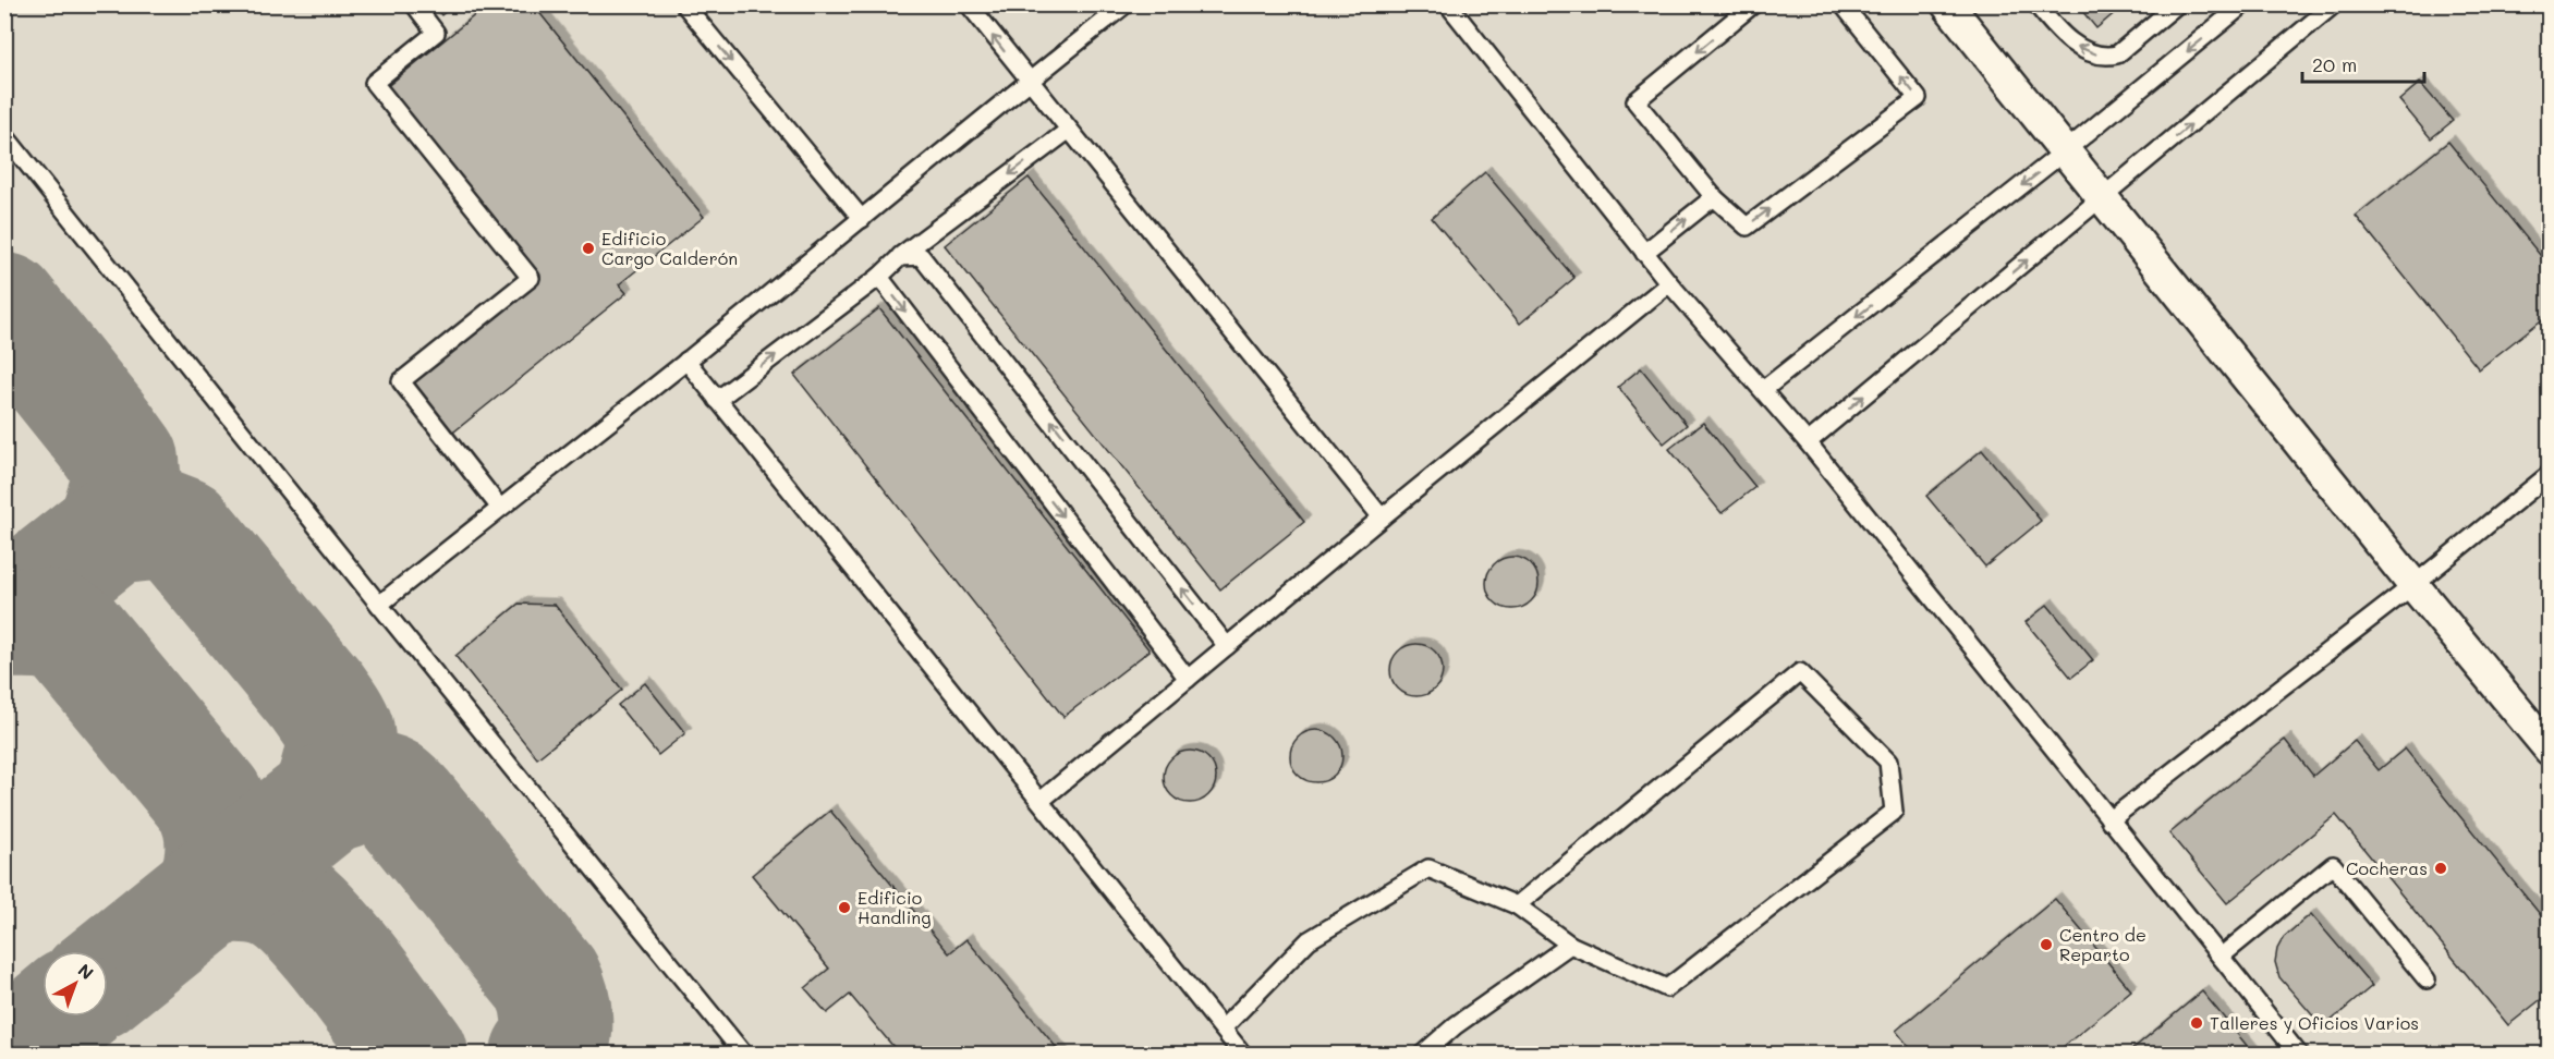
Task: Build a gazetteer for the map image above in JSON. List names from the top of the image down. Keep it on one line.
{"places":["Edificio Cargo Calderón","Cocheras","Edificio Handling","Centro de Reparto","Talleres y Oficios Varios"],"scale_bar":"20 m","north":"top right"}
